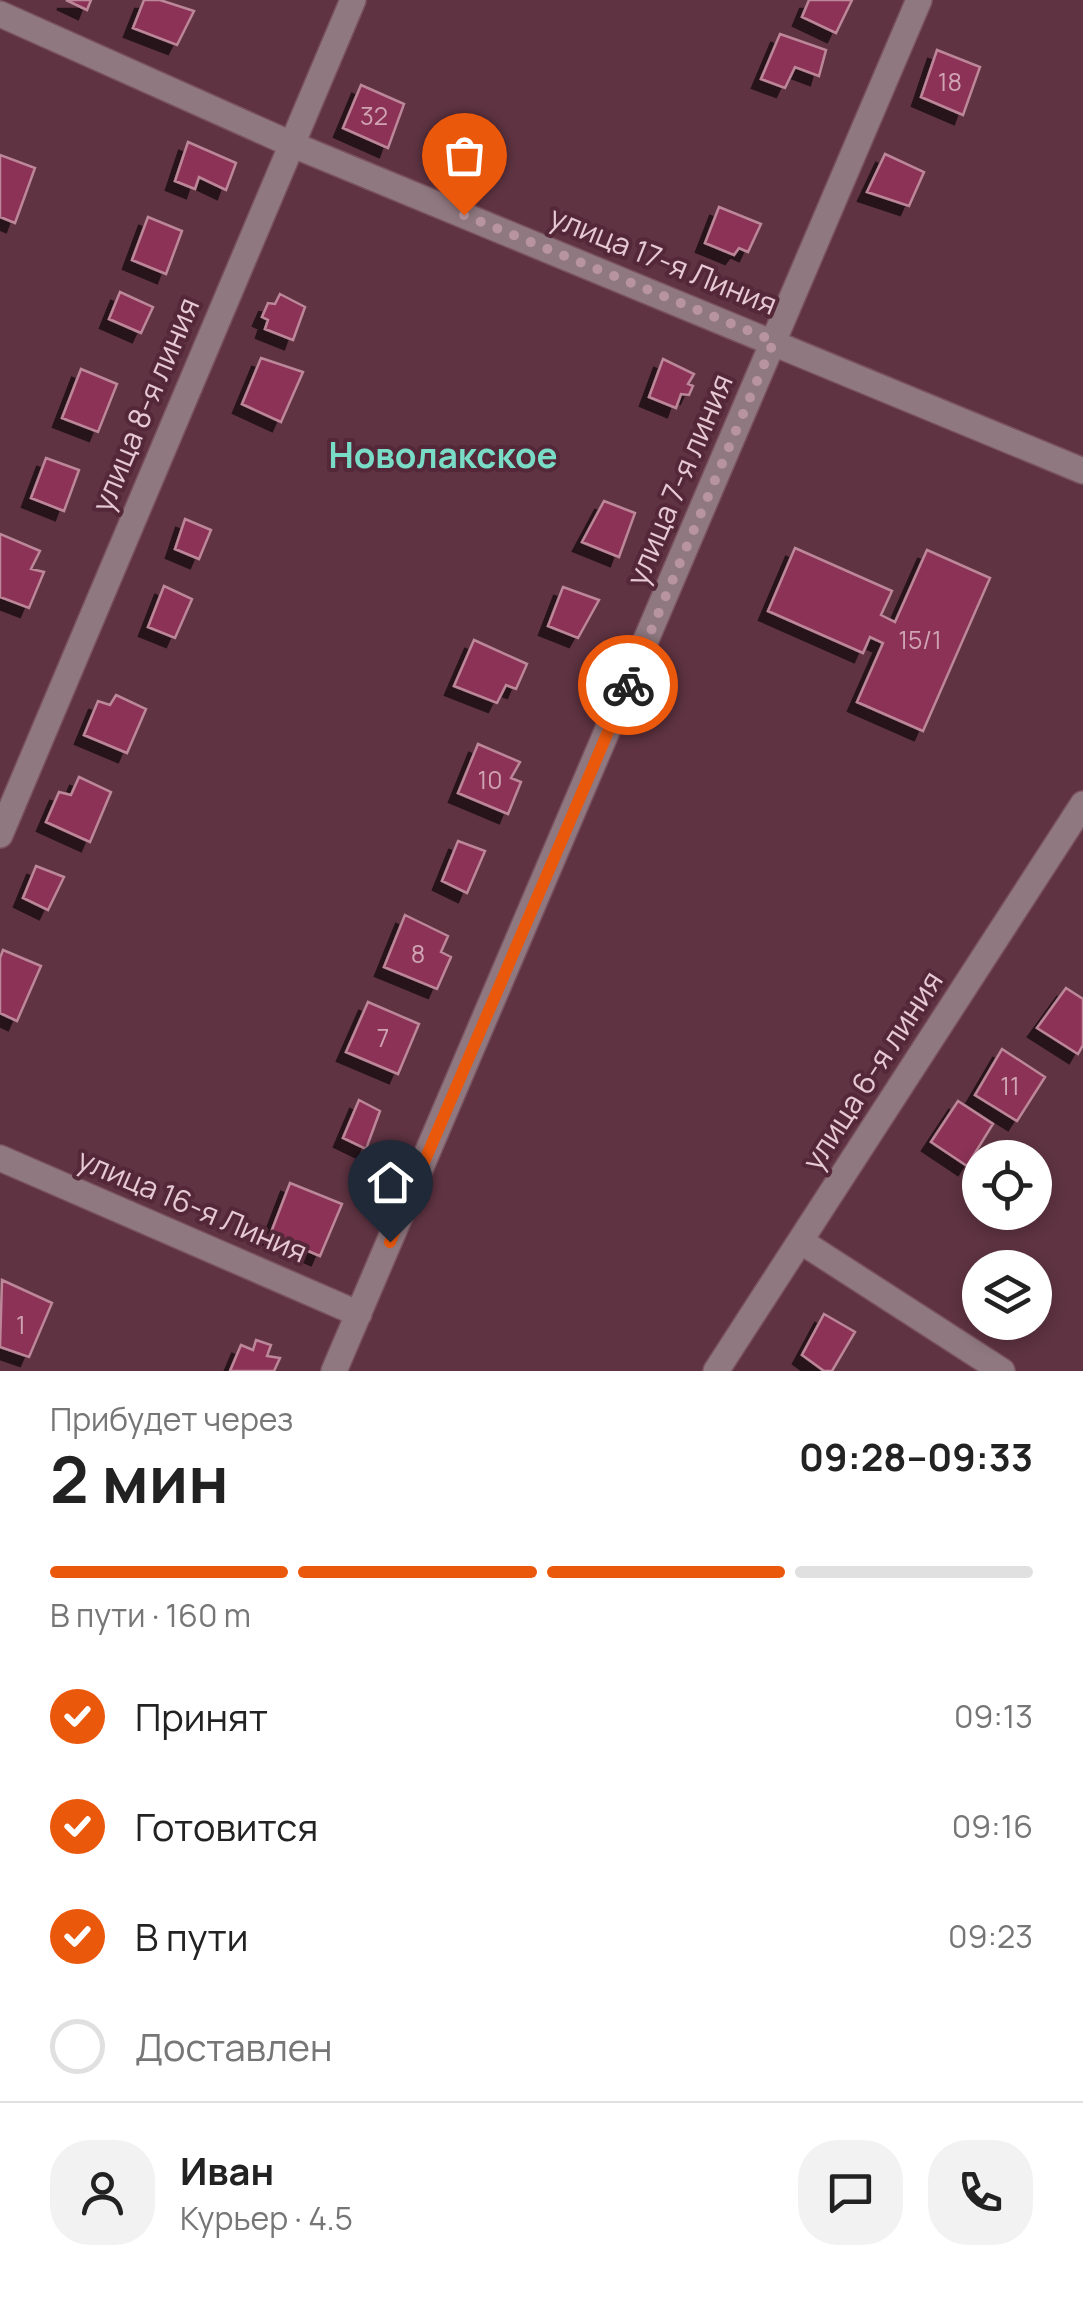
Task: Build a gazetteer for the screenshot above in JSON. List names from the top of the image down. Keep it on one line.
{"streets":{"street":["улица 17-я Линия","улица 8-я линия","улица 7-я линия","улица 6-я линия","улица 16-я Линия"]},"crossings":[["улица 17-я Линия","улица 8-я линия"],["улица 17-я Линия","улица 7-я линия"],["улица 7-я линия","улица 16-я Линия"]],"districts":["Новолакское"],"house_numbers":["18","32","15/1","10","8","7","11","1"],"page":{"heading":["2 мин","Прибудет через","09:28–09:33"],"panel":["Иван","Курьер · 4.5"],"bar":"В пути · 160 m","list":[["Принят","09:13"],["Готовится","09:16"],["В пути","09:23"],"Доставлен"]}}
